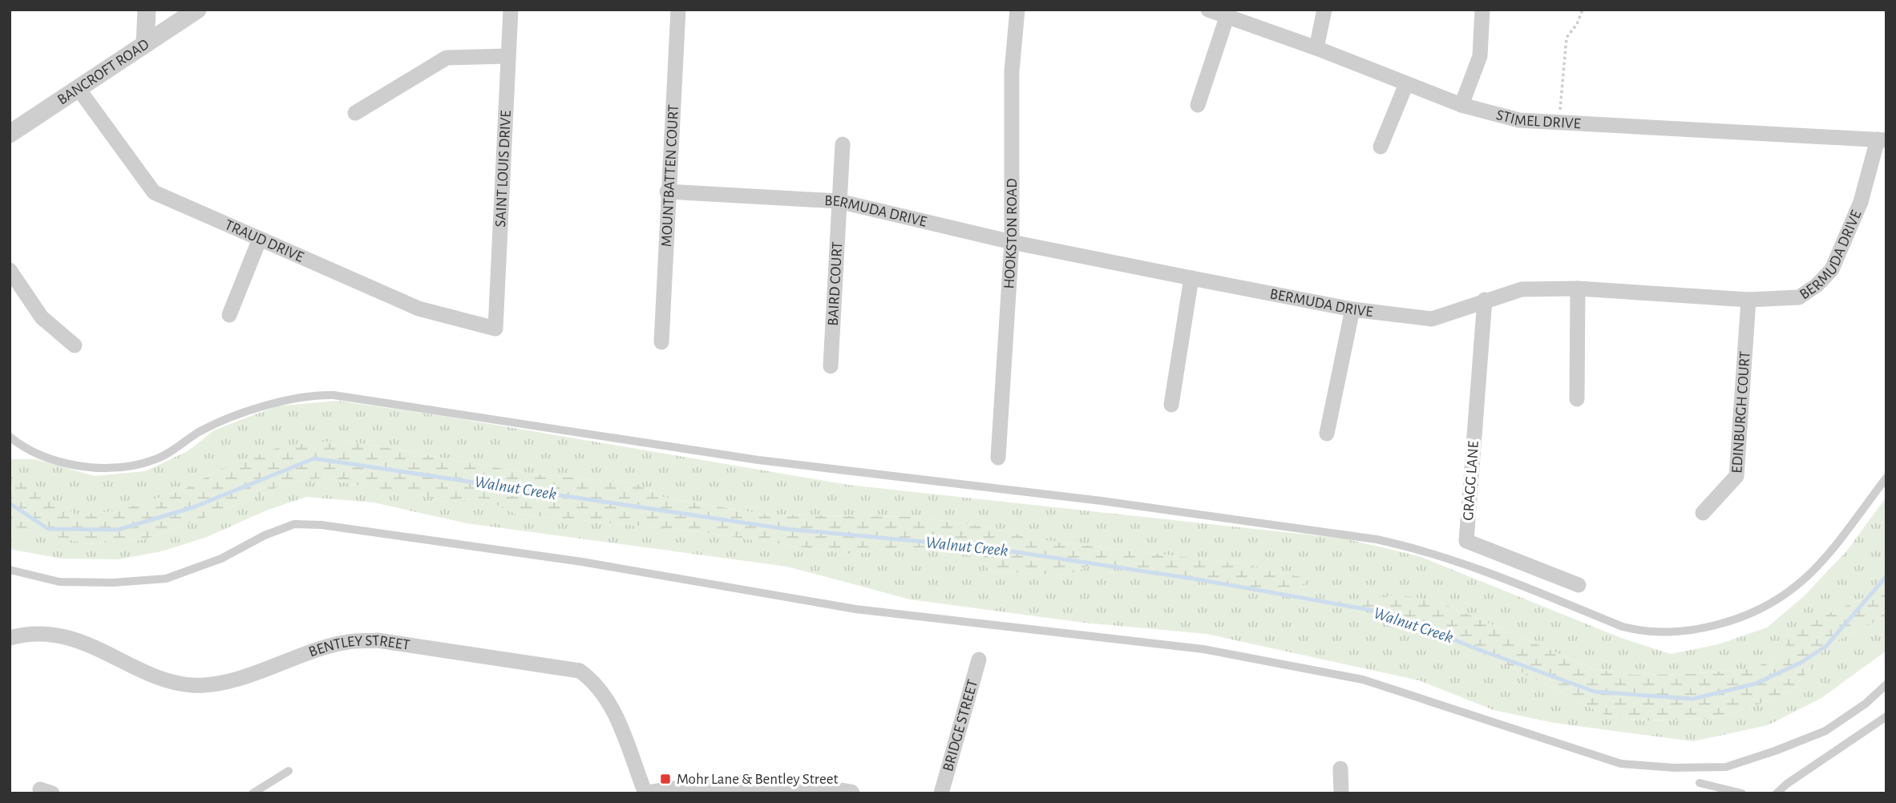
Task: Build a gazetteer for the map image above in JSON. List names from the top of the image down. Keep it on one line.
{"streets":{"street":["BANCROFT ROAD","STIMEL DRIVE","SAINT LOUIS DRIVE","MOUNTBATTEN COURT","BERMUDA DRIVE","HOOKSTON ROAD","TRAUD DRIVE","BAIRD COURT","EDINBURGH COURT","GRAGG LANE","BENTLEY STREET","BRIDGE STREET"]},"crossings":[["BANCROFT ROAD","TRAUD DRIVE"],["STIMEL DRIVE","BERMUDA DRIVE"],["SAINT LOUIS DRIVE","TRAUD DRIVE"],["MOUNTBATTEN COURT","BERMUDA DRIVE"],["BERMUDA DRIVE","HOOKSTON ROAD"],["BERMUDA DRIVE","BAIRD COURT"],["BERMUDA DRIVE","EDINBURGH COURT"],["BERMUDA DRIVE","GRAGG LANE"]],"water":["Walnut Creek"],"places":{"transit":["Mohr Lane & Bentley Street"]}}
